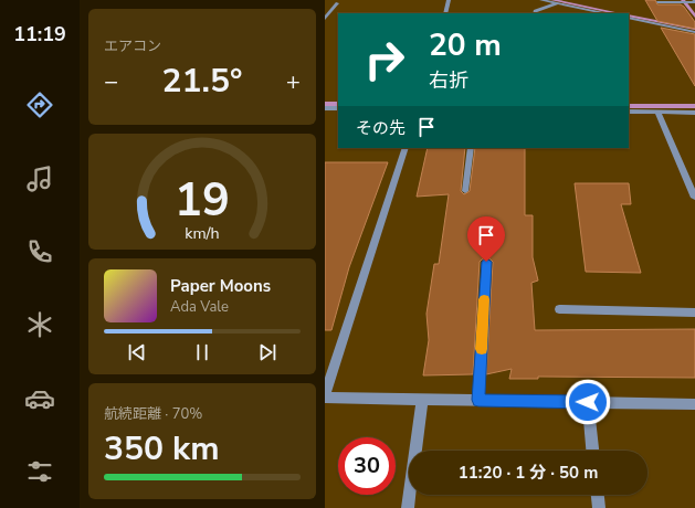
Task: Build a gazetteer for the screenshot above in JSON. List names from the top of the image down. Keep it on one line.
{"page":{"tabs":"11:19","tile":["エアコン",["航続距離 · 70%","350 km"]],"turn":["20 m","右折"],"heat":["−","21.5°","+"],"then":"その先","song":["Paper Moons","Ada Vale"],"limit":"30","trip":"11:20 · 1 分 · 50 m","gauge":["19","km/h"]}}
